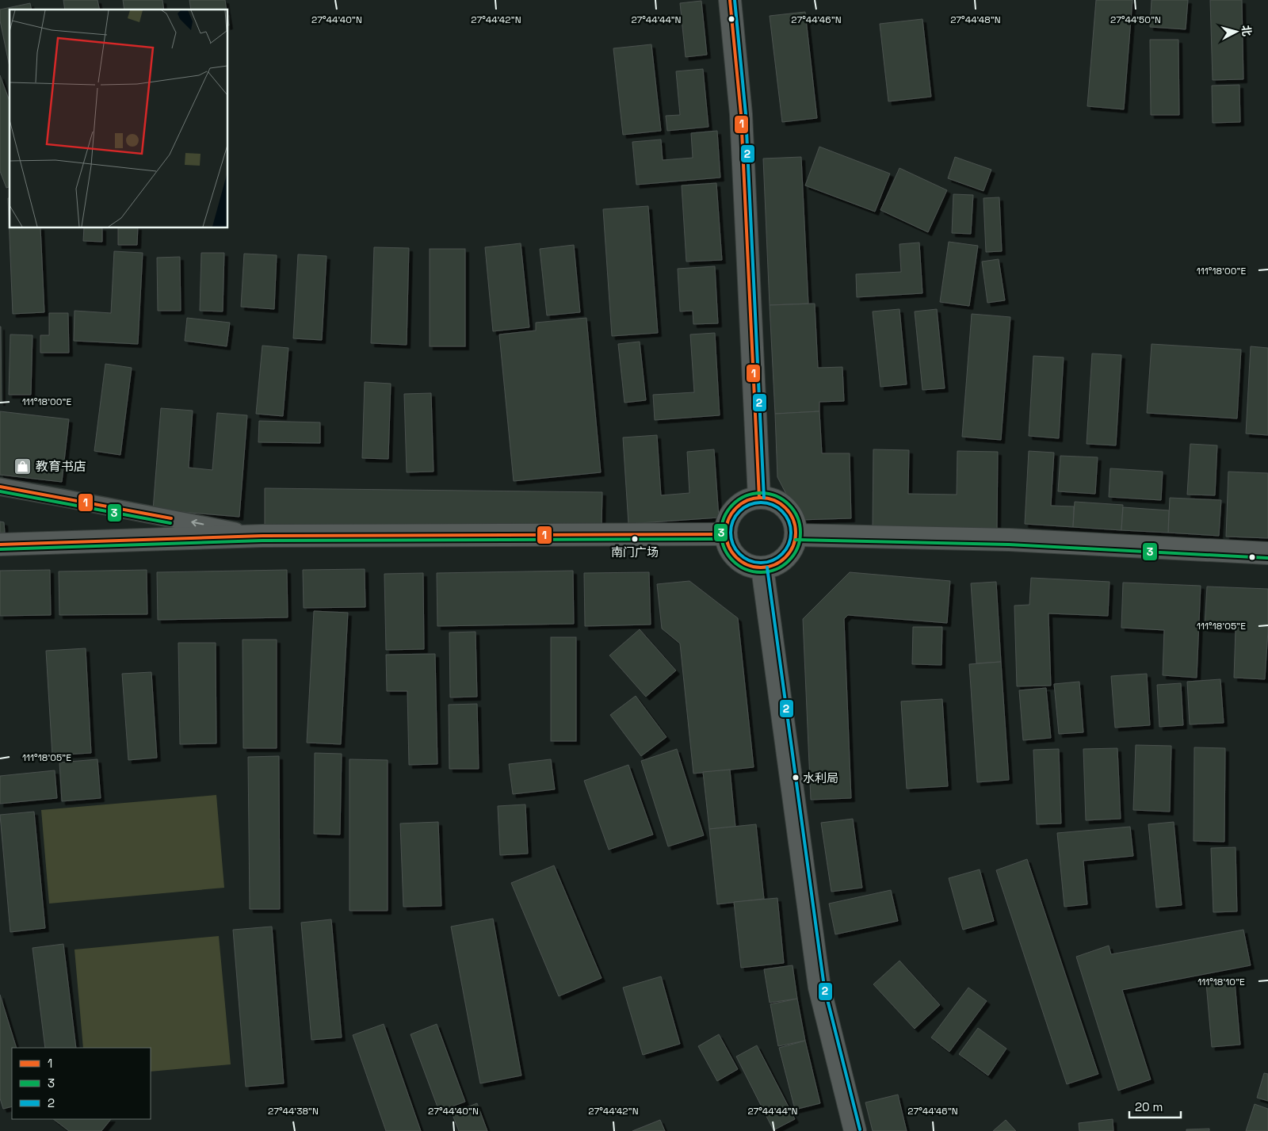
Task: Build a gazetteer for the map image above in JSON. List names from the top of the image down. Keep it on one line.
{"places":{"shop":["教育书店"],"other":["南门广场","水利局"]},"lines":["transit line 1","transit line 2","transit line 3"],"legend":["1","3","2"],"scale_bar":"20 m","north":"right","coordinates":["27°44'40\"N","27°44'42\"N","27°44'44\"N","27°44'46\"N","27°44'48\"N","27°44'50\"N","111°18'00\"E","111°18'05\"E","111°18'10\"E","27°44'38\"N"]}
